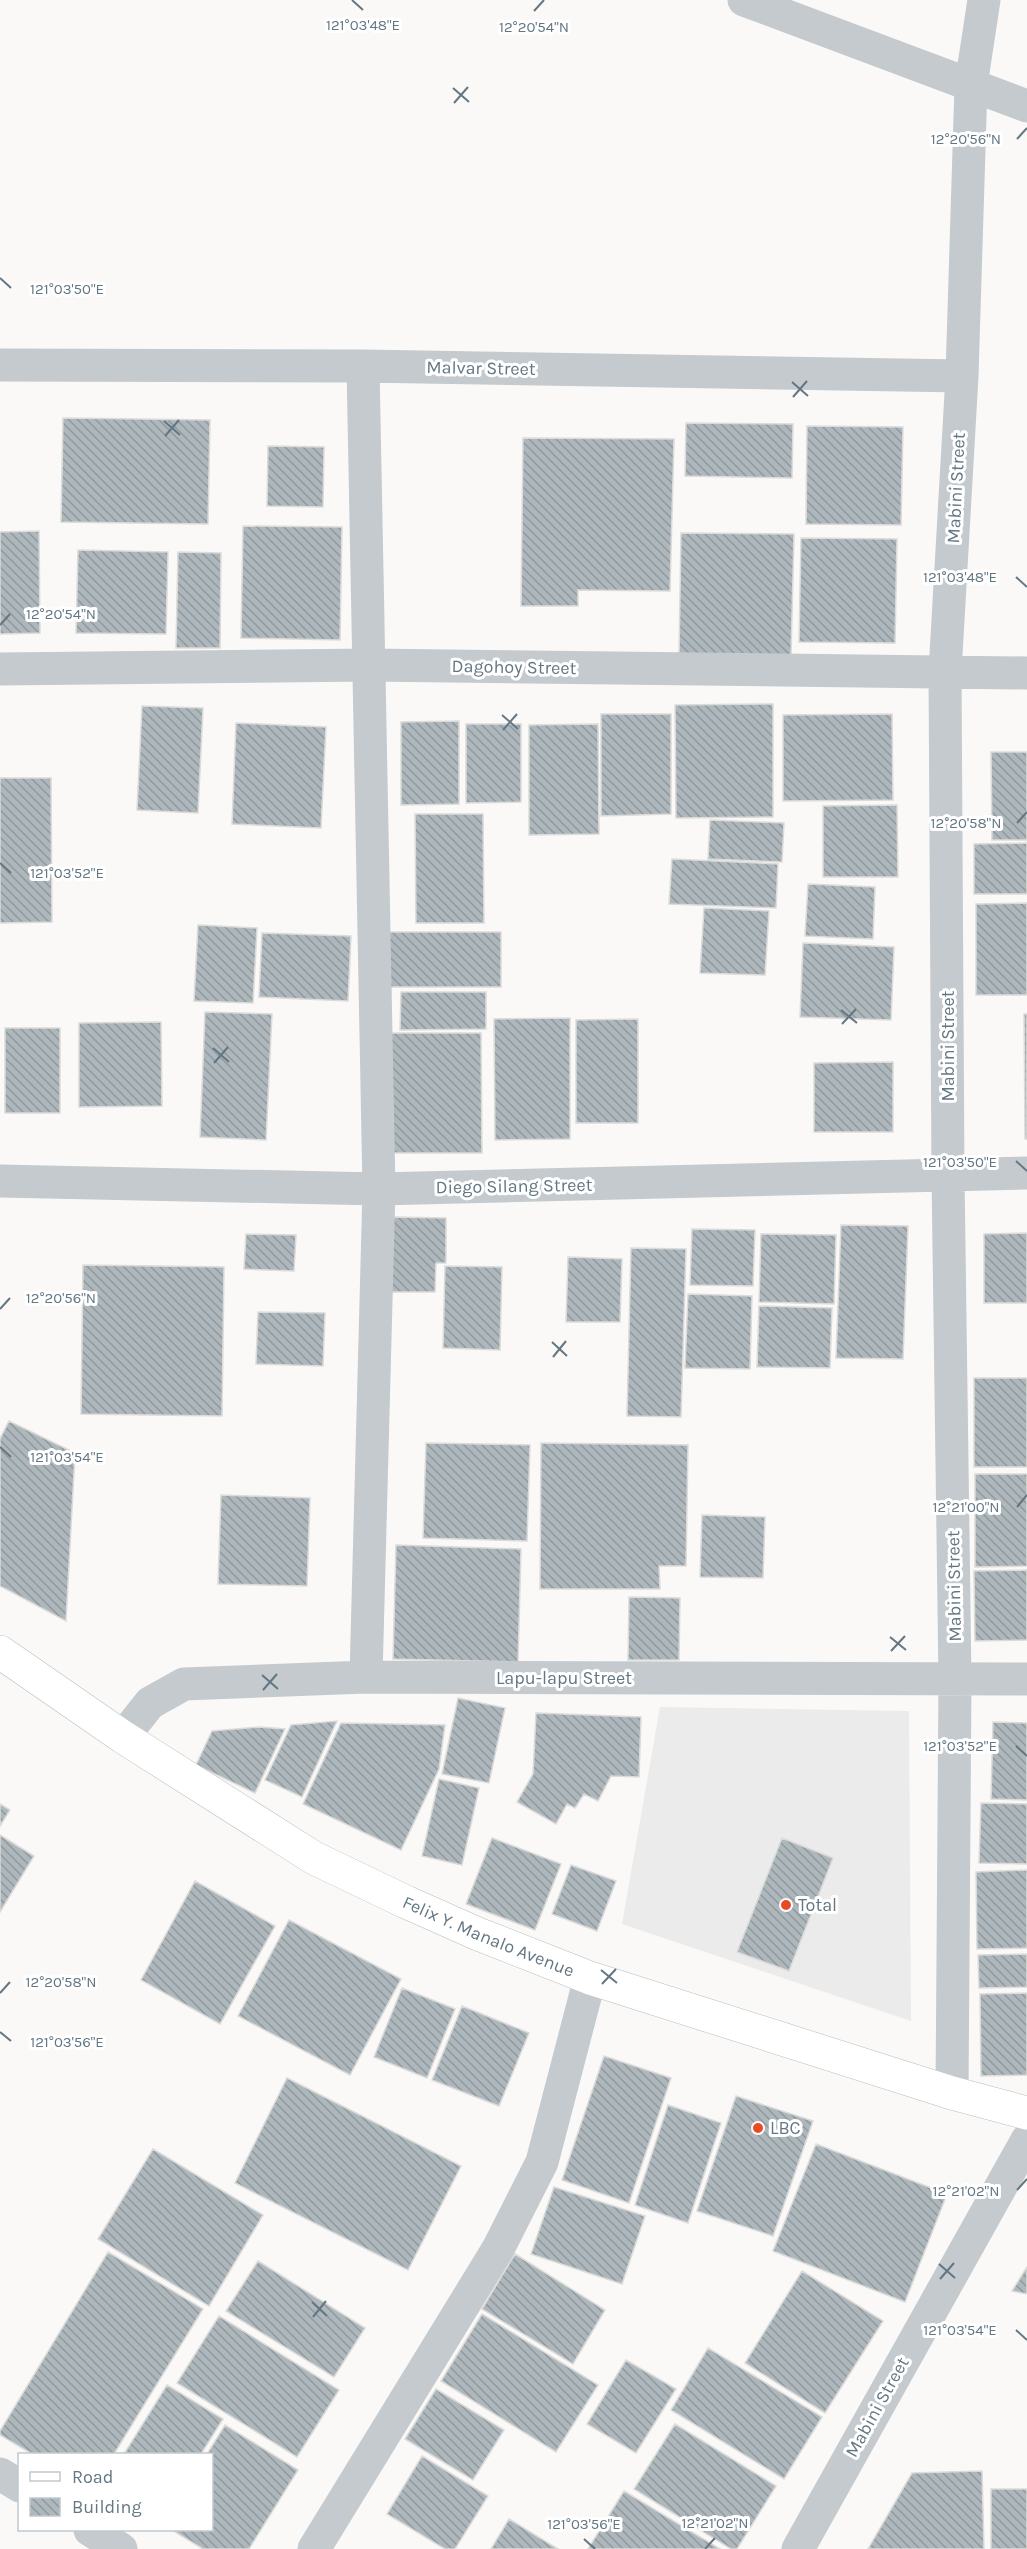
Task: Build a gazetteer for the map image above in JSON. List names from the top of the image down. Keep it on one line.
{"streets":{"main road":["Felix Y. Manalo Avenue"],"street":["Malvar Street","Mabini Street","Dagohoy Street","Diego Silang Street","Lapu-lapu Street"]},"crossings":[["Malvar Street","Mabini Street"],["Mabini Street","Dagohoy Street"],["Mabini Street","Diego Silang Street"],["Mabini Street","Lapu-lapu Street"],["Mabini Street","Felix Y. Manalo Avenue"],["Lapu-lapu Street","Felix Y. Manalo Avenue"]],"places":["Total","LBC"],"legend":["Road","Building"],"coordinates":["121°03'48\"E","12°20'54\"N","12°20'56\"N","121°03'50\"E","12°20'58\"N","121°03'52\"E","121°03'54\"E","12°21'00\"N","121°03'56\"E","12°21'02\"N"]}
